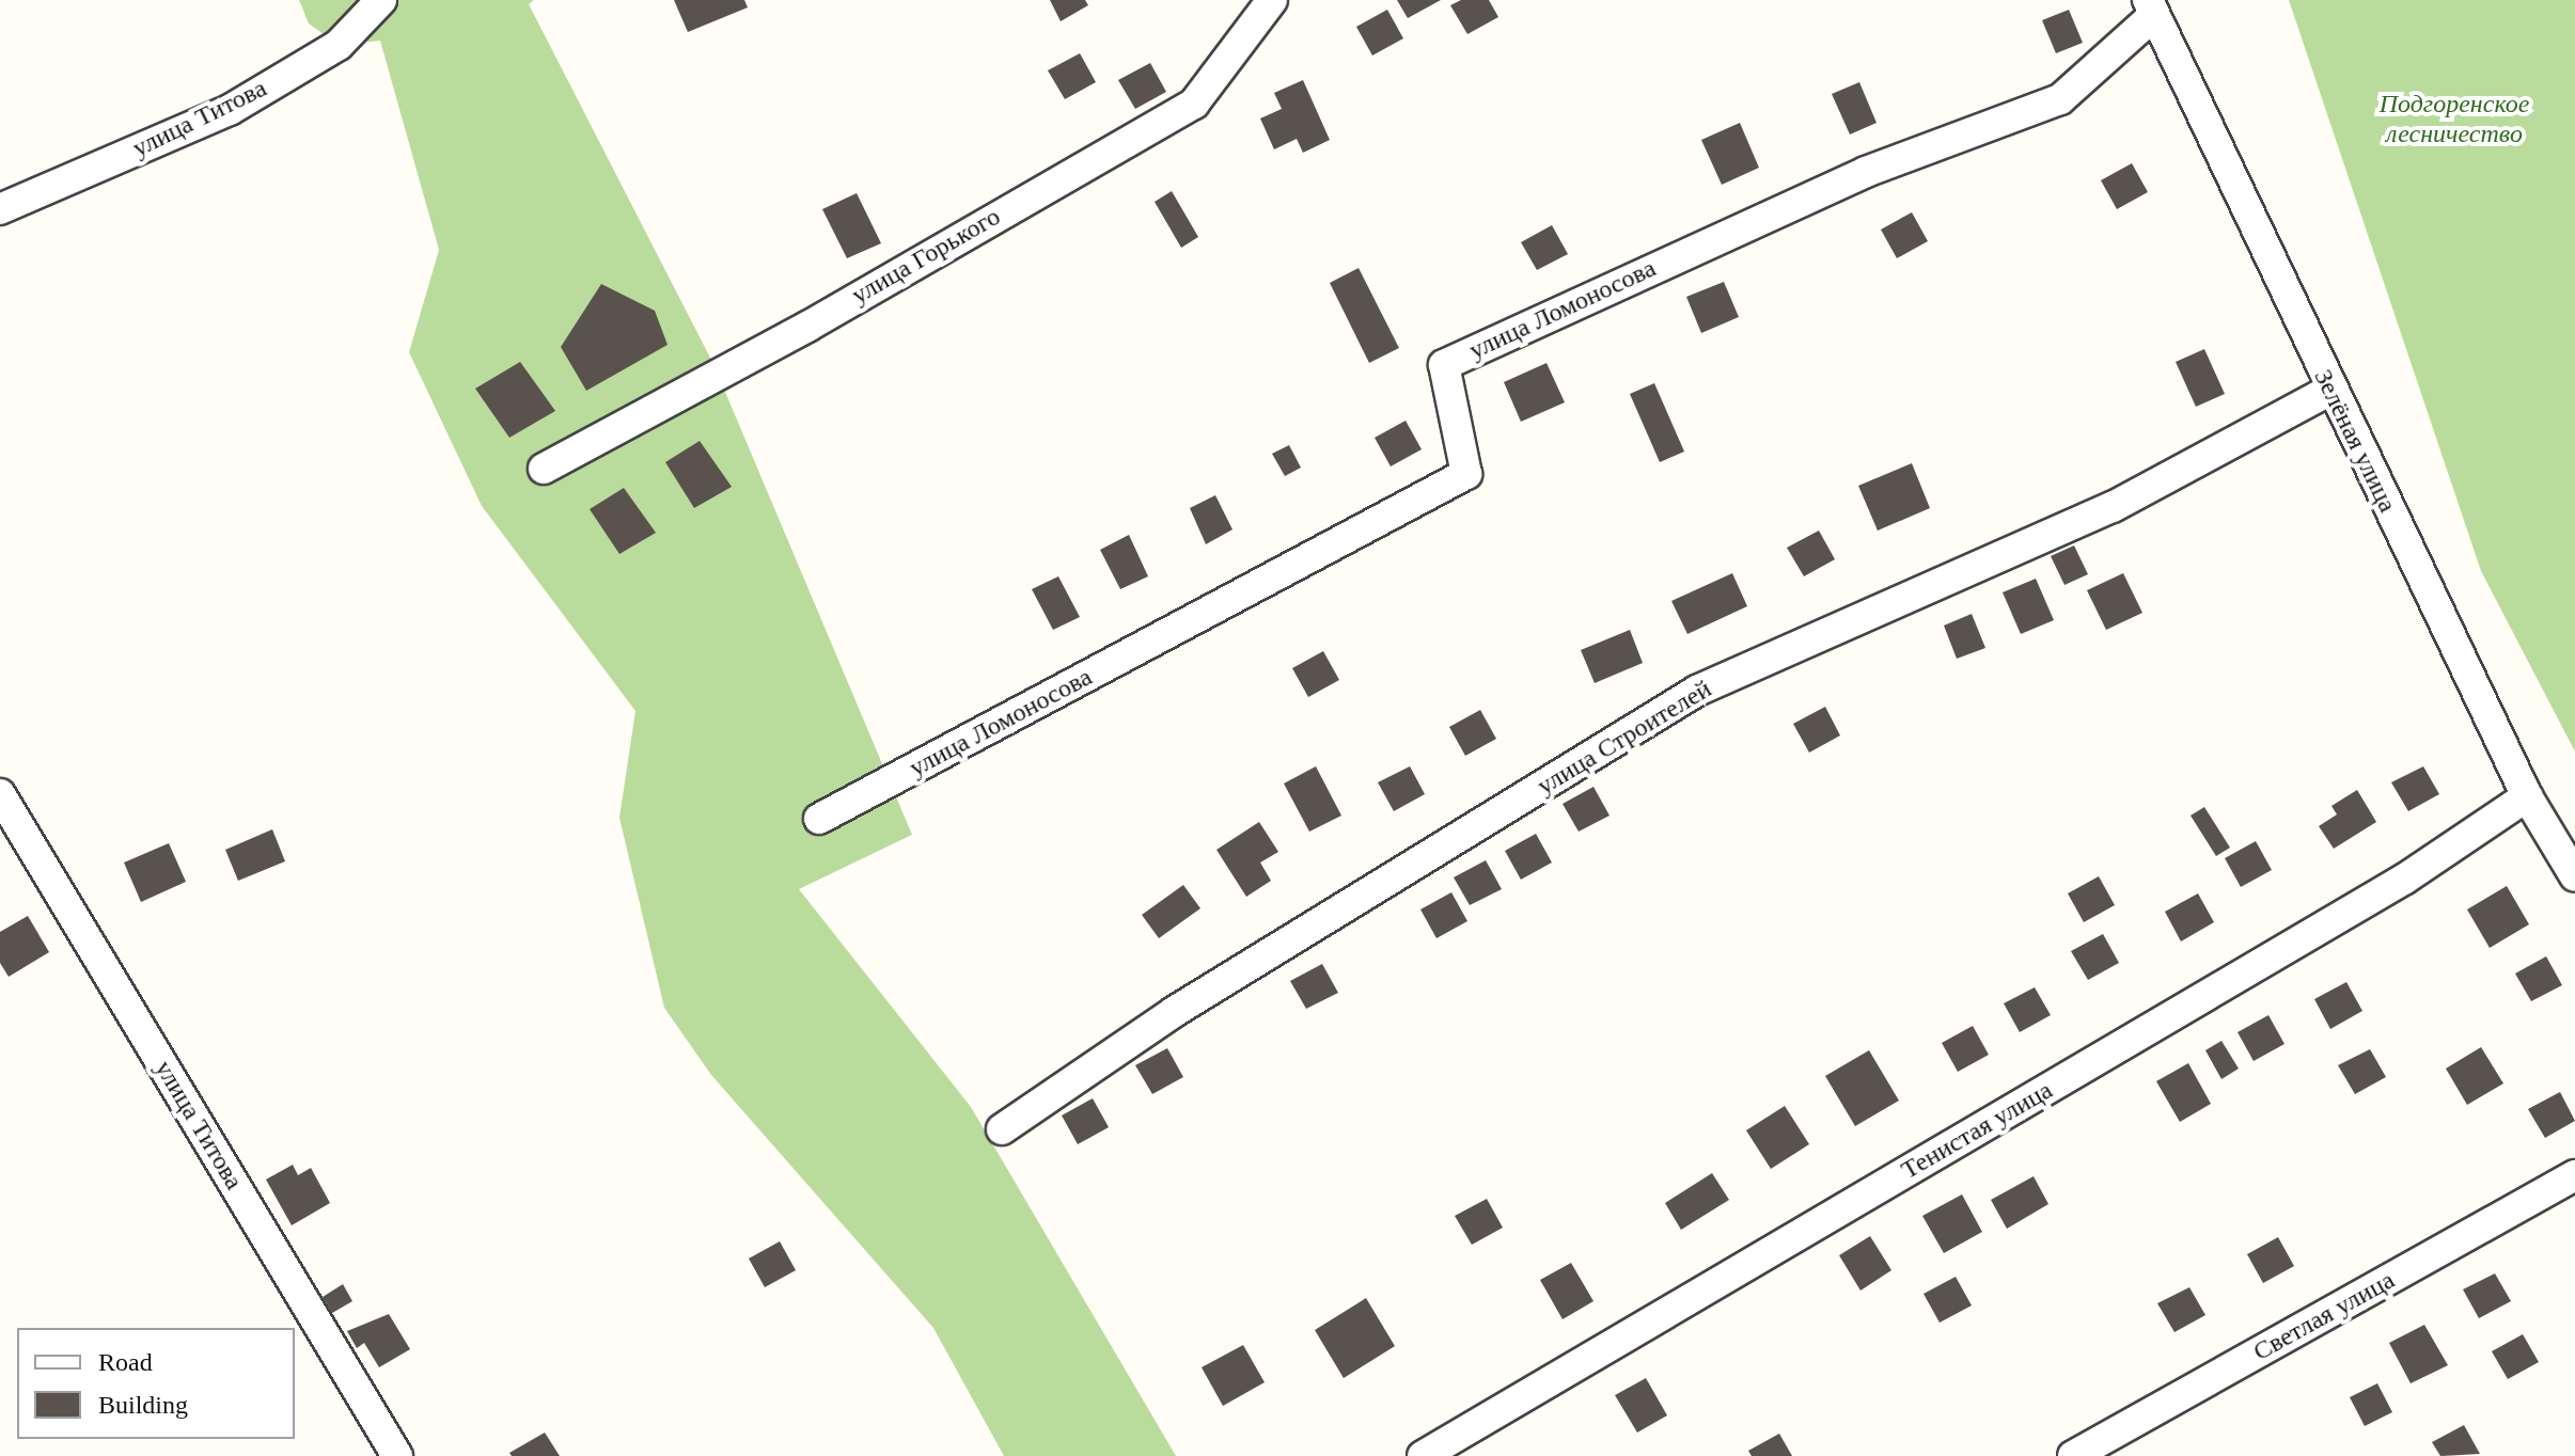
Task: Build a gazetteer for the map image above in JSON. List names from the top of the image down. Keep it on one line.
{"streets":{"street":["улица Титова","улица Горького","улица Ломоносова","Зелёная улица","улица Строителей","Тенистая улица","Светлая улица"]},"crossings":[["улица Ломоносова","Зелёная улица"],["Зелёная улица","улица Строителей"],["Зелёная улица","Тенистая улица"]],"parks":["Подгоренское лесничество"],"legend":["Road","Building"]}
